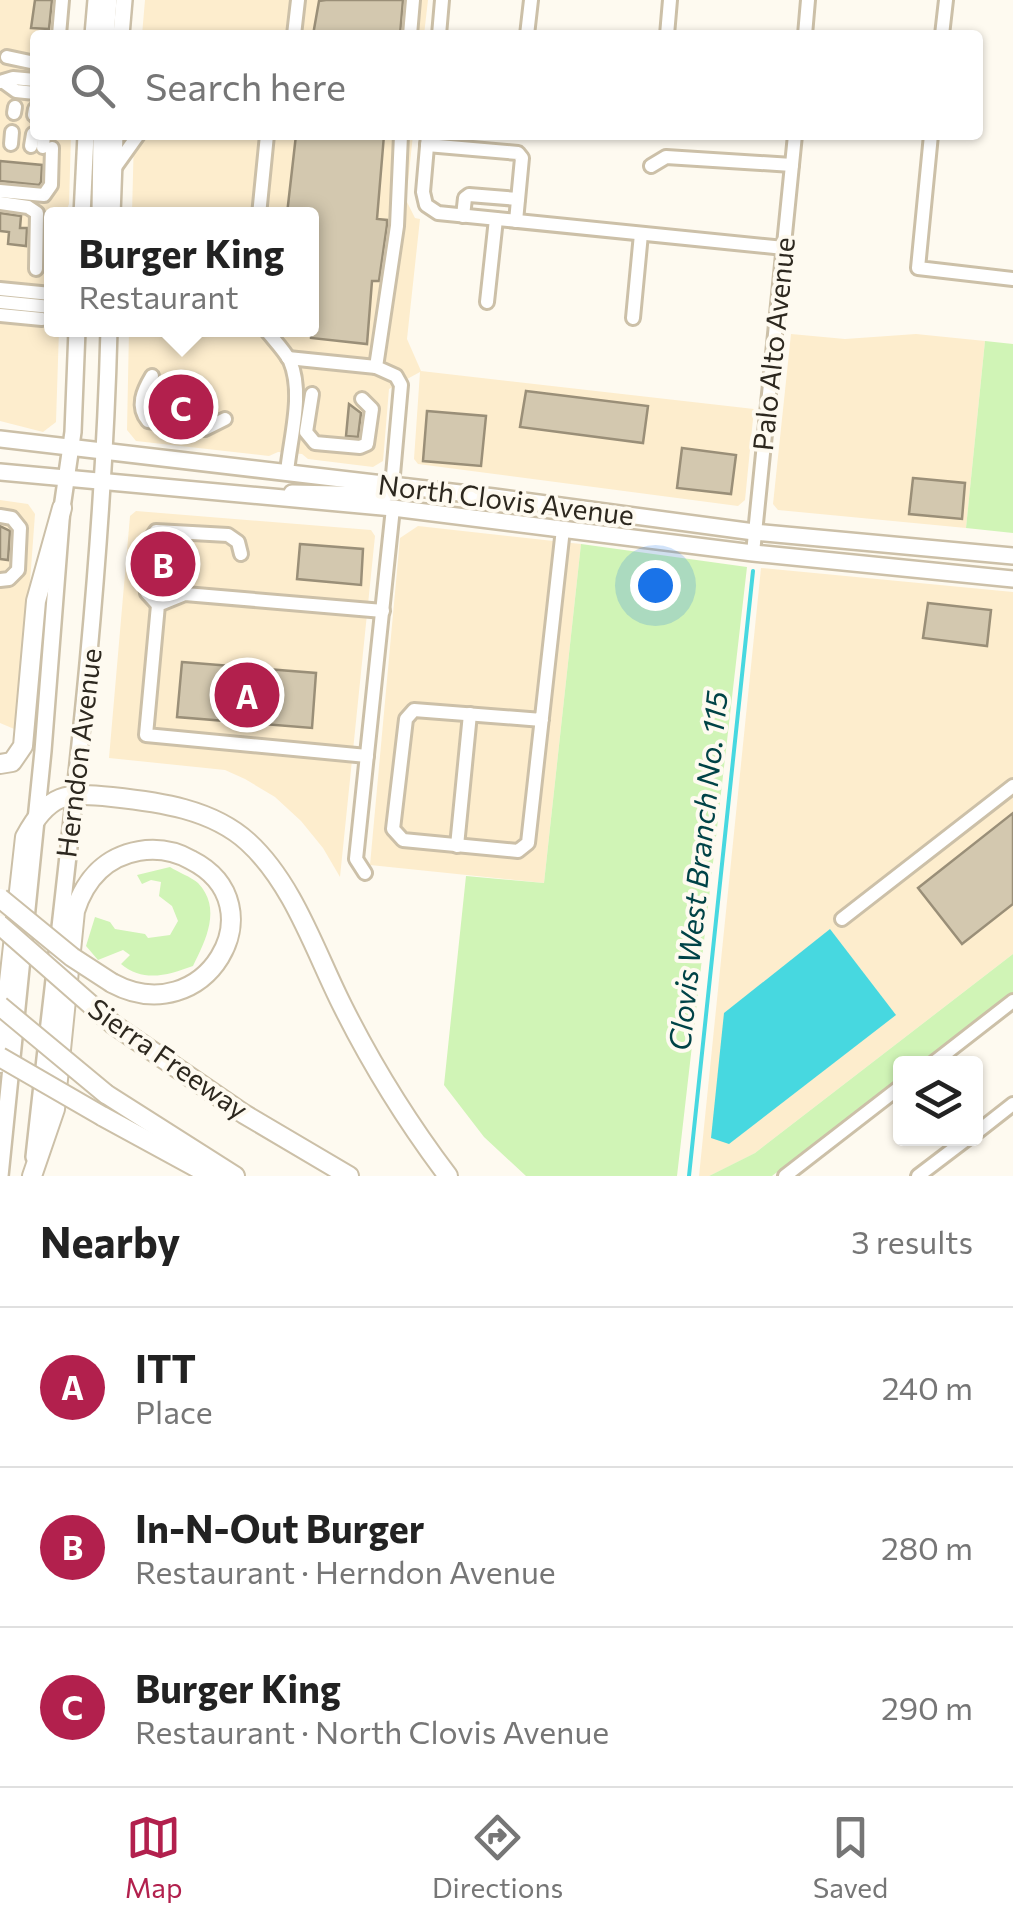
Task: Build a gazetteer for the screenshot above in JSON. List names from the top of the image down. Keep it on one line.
{"streets":{"highway":["Sierra Freeway"],"main road":["North Clovis Avenue","Herndon Avenue"],"street":["Palo Alto Avenue"]},"crossings":[["Palo Alto Avenue","North Clovis Avenue"],["North Clovis Avenue","Herndon Avenue"]],"water":["Clovis West Branch No. 115"],"page":{"search":"Search here","popup":["Burger King","Restaurant"],"pins":["C","B","A"],"heading":["Nearby","3 results"],"list":[{"mark":"A","name":"ITT","note":"Place","value":"240 m"},{"mark":"B","name":"In-N-Out Burger","note":"Restaurant · Herndon Avenue","value":"280 m"},{"mark":"C","name":"Burger King","note":"Restaurant · North Clovis Avenue","value":"290 m"}],"nav":["Map","Directions","Saved"]}}
